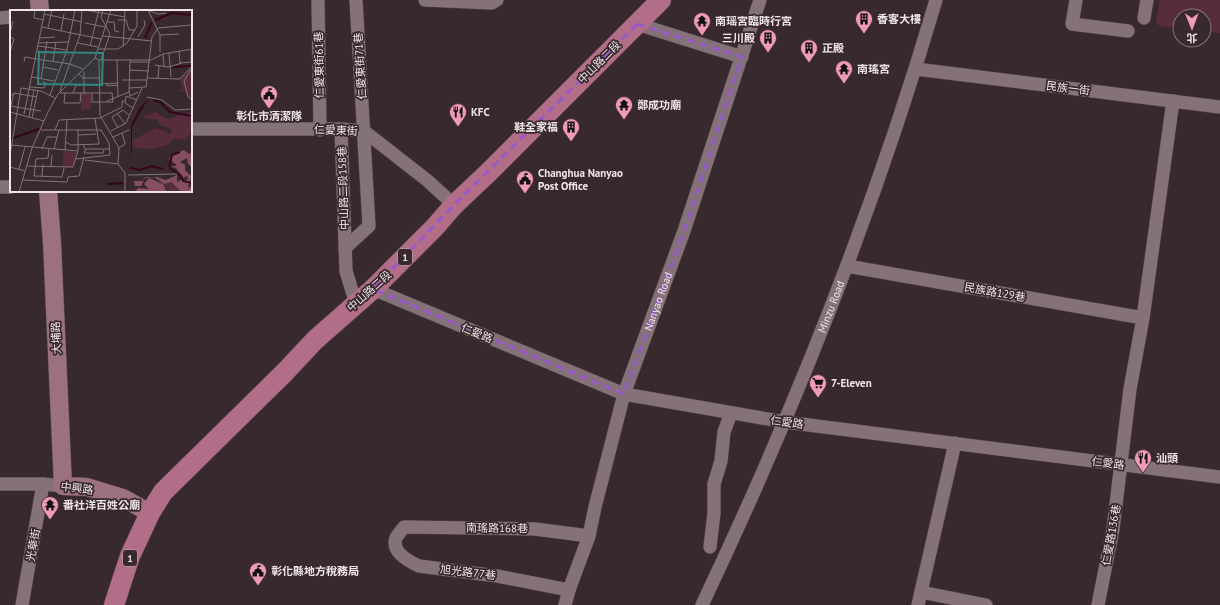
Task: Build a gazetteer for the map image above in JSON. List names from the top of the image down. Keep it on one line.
{"streets":{"main road":["中山路二段","1","大埔路","中興路"],"street":["仁愛東街61巷","仁愛東街71巷","民族一街","仁愛東街","中山路二段158巷","民族路129巷","Nanyao Road","Minzu Road","仁愛路","南瑤路168巷","仁愛路136巷","光華街","旭光路77巷"]},"crossings":[["中山路二段","仁愛東街"],["中山路二段","中山路二段158巷"],["中山路二段","仁愛路"],["中山路二段","中興路"],["仁愛東街61巷","仁愛東街"],["仁愛東街71巷","仁愛東街"],["仁愛東街71巷","中山路二段158巷"],["民族一街","Minzu Road"],["民族一街","仁愛路136巷"],["仁愛東街","中山路二段158巷"],["民族路129巷","Minzu Road"],["民族路129巷","仁愛路136巷"],["Nanyao Road","仁愛路"],["Nanyao Road","南瑤路168巷"],["Nanyao Road","旭光路77巷"],["Minzu Road","仁愛路"],["仁愛路","仁愛路136巷"],["大埔路","中興路"],["中興路","光華街"],["南瑤路168巷","旭光路77巷"]],"places":{"building":["香客大樓","三川殿","正殿","鞋全家福"],"temple":["南瑶宮臨時行宮","南瑤宮","鄭成功廟","番社洋百姓公廟"],"public building":["彰化市清潔隊","Changhua Nanyao Post Office","彰化縣地方稅務局"],"restaurant":["KFC","汕頭"],"supermarket":["7-Eleven"]},"north":"bottom"}
